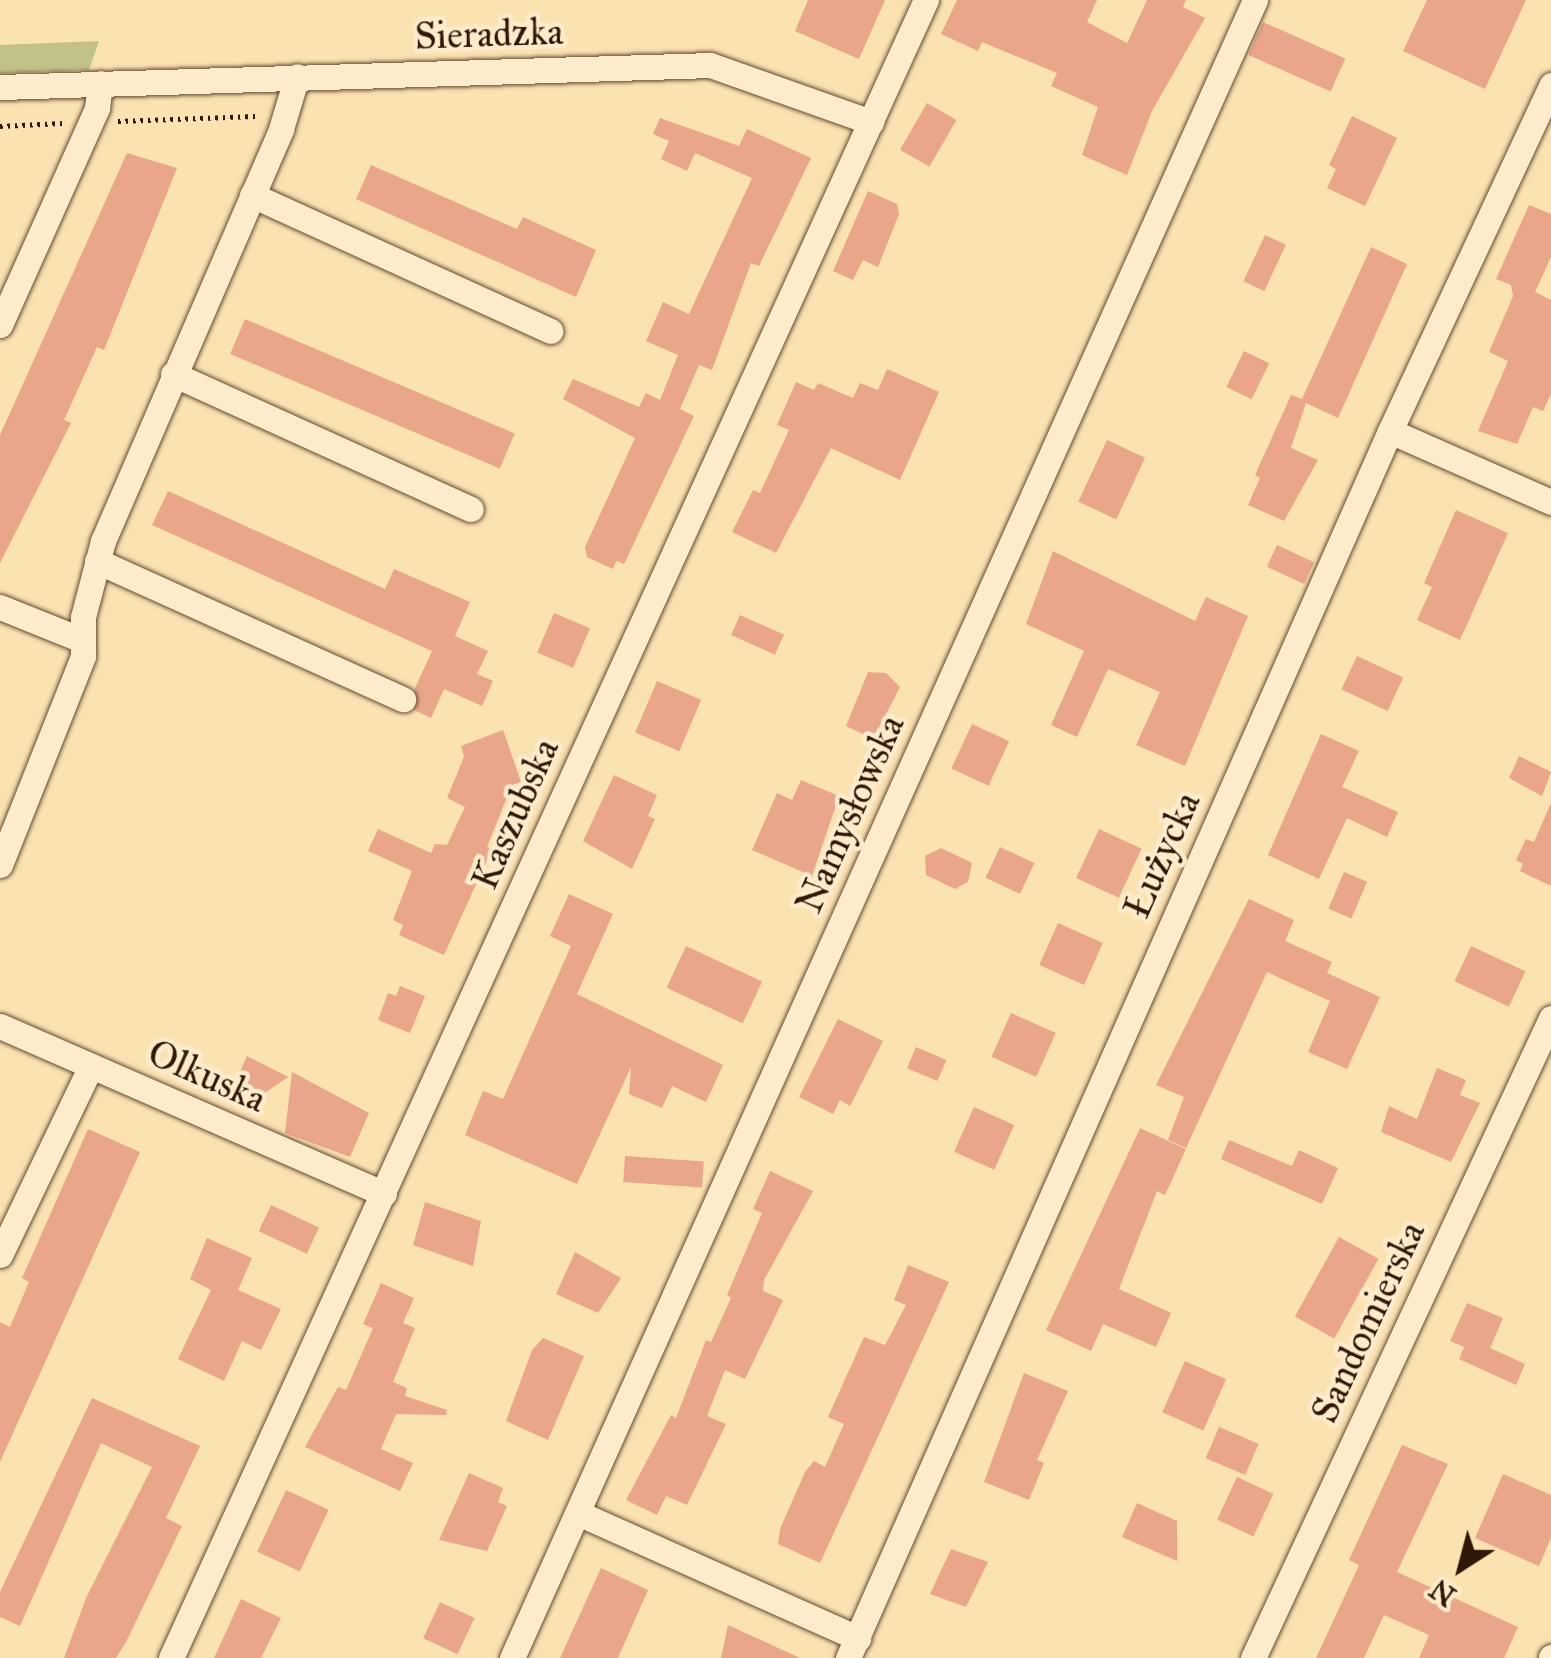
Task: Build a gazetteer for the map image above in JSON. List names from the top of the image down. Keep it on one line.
{"streets":{"street":["Sieradzka","Kaszubska","Namysłowska","Łużycka","Olkuska","Sandomierska"]},"crossings":[["Sieradzka","Kaszubska"],["Kaszubska","Olkuska"]],"north":"bottom left"}
